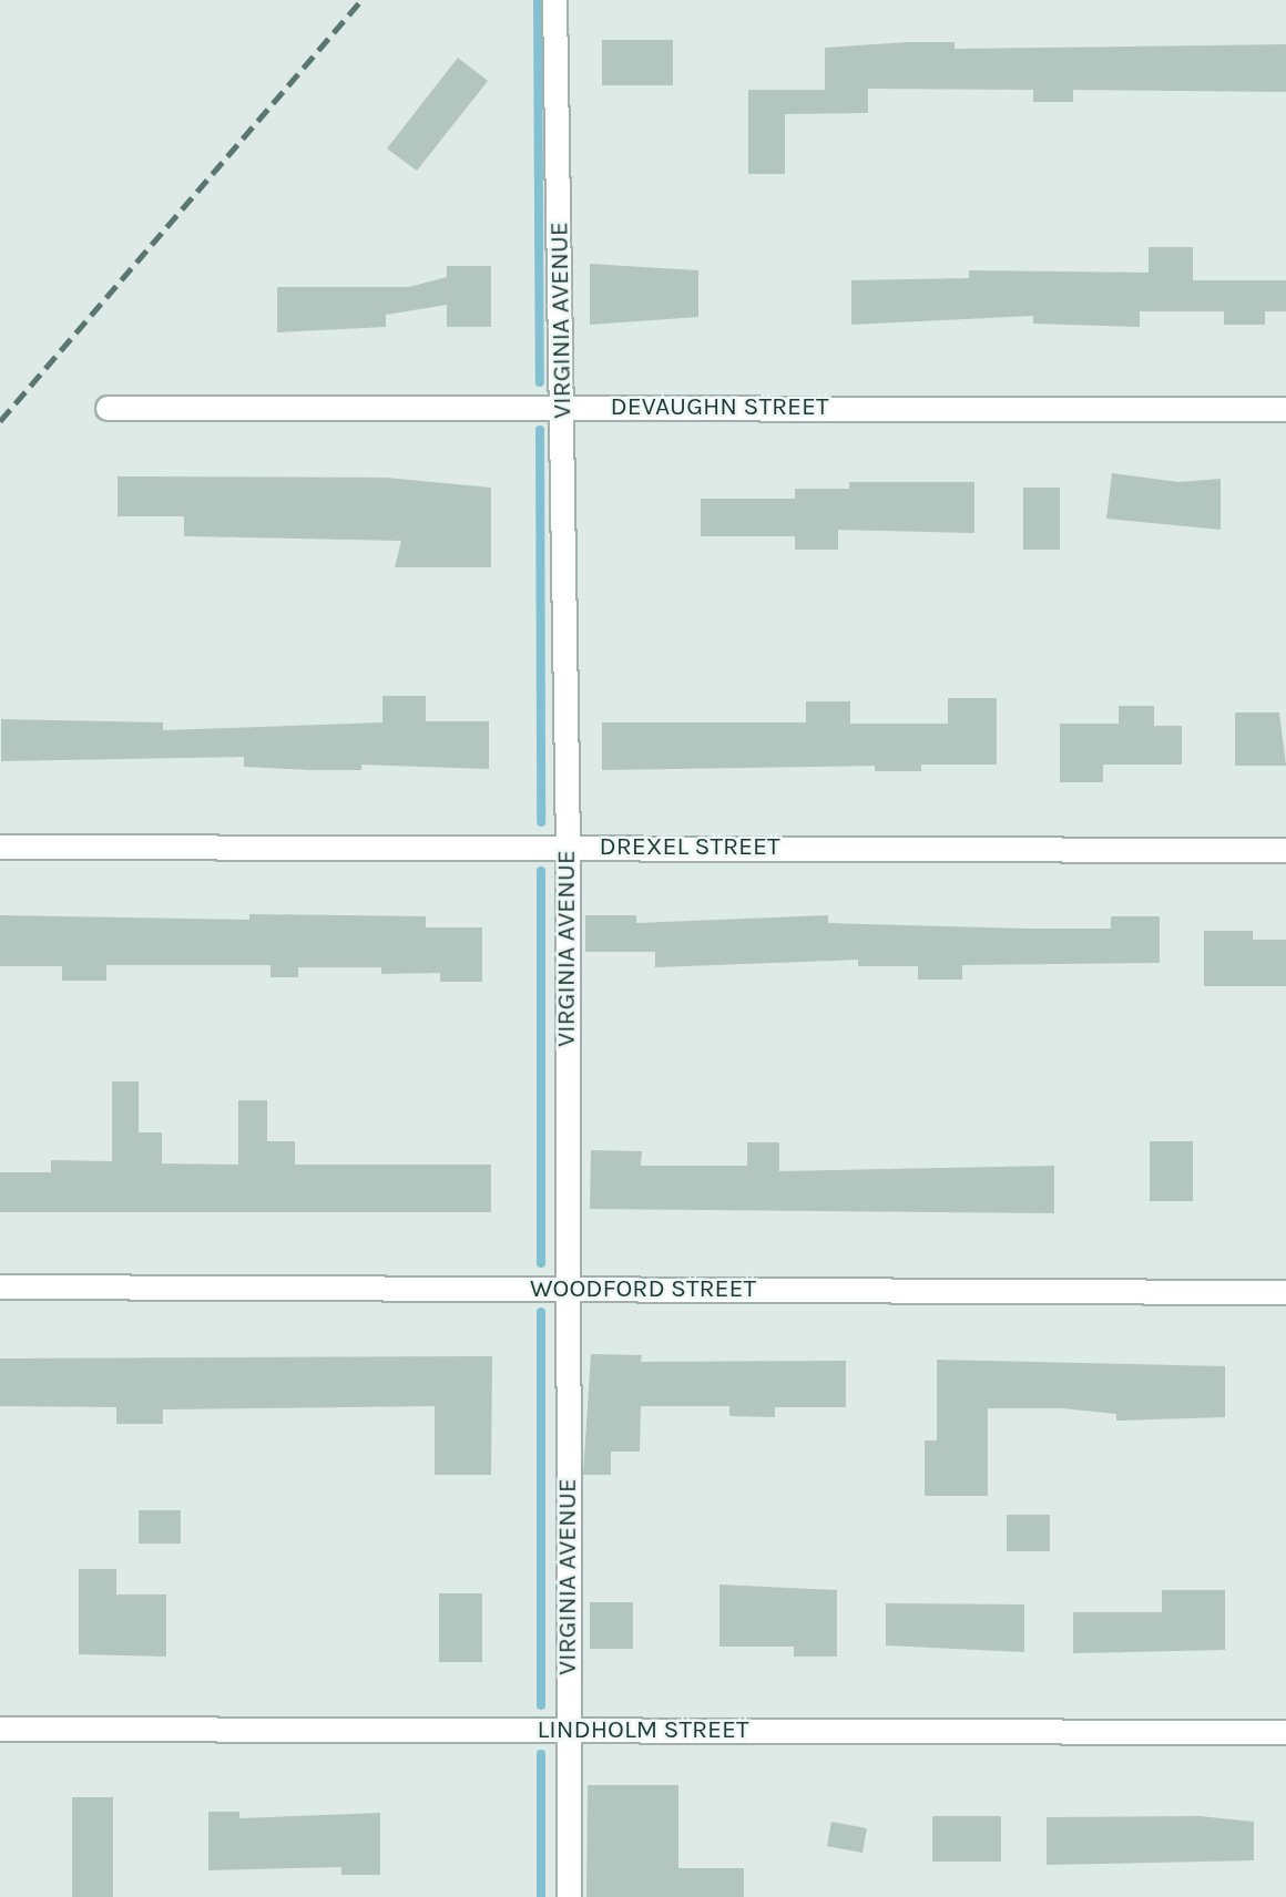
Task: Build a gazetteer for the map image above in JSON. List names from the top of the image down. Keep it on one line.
{"streets":{"street":["VIRGINIA AVENUE","DEVAUGHN STREET","DREXEL STREET","WOODFORD STREET","LINDHOLM STREET"]},"crossings":[["VIRGINIA AVENUE","DEVAUGHN STREET"],["VIRGINIA AVENUE","DREXEL STREET"],["VIRGINIA AVENUE","WOODFORD STREET"],["VIRGINIA AVENUE","LINDHOLM STREET"]]}
